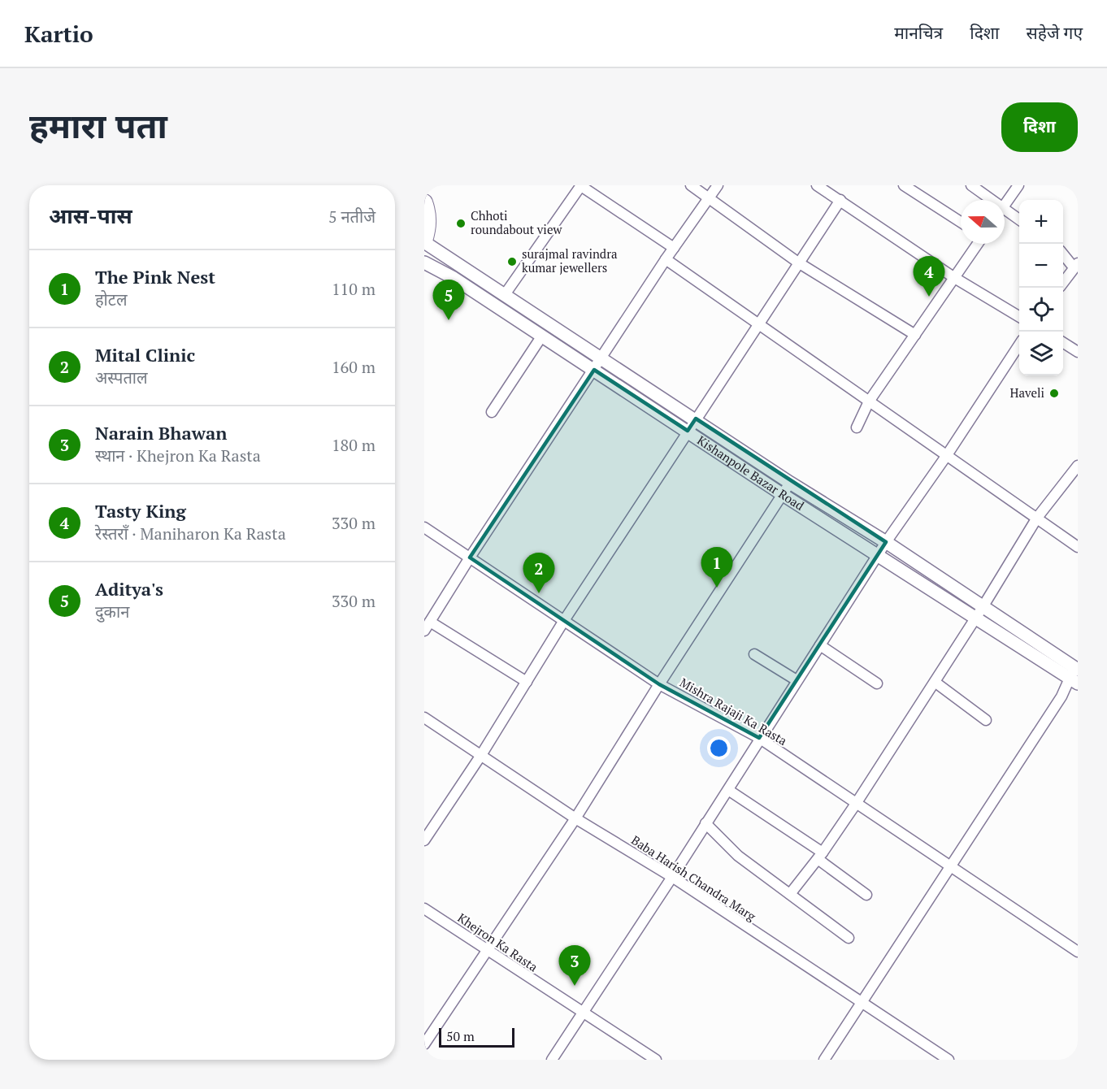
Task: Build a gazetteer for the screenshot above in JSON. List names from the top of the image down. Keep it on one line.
{"streets":{"street":["Kishanpole Bazar Road","Mishra Rajaji Ka Rasta","Baba Harish Chandra Marg","Khejron Ka Rasta"]},"places":["Chhoti roundabout view","surajmal ravindra kumar jewellers","Haveli"],"scale_bar":"50 m","north":"left","page":{"header":"Kartio","nav":["मानचित्र","दिशा","सहेजे गए"],"title":"हमारा पता","buttons":"दिशा","heading":["आस-पास","5 नतीजे"],"map_buttons":["+","−"],"list":[{"mark":"1","name":"The Pink Nest","note":"होटल","value":"110 m"},{"mark":"2","name":"Mital Clinic","note":"अस्पताल","value":"160 m"},{"mark":"3","name":"Narain Bhawan","note":"स्थान · Khejron Ka Rasta","value":"180 m"},{"mark":"4","name":"Tasty King","note":"रेस्तराँ · Maniharon Ka Rasta","value":"330 m"},{"mark":"5","name":"Aditya's","note":"दुकान","value":"330 m"}],"pins":["4","5","1","2","3"],"scale":"50 m"}}
